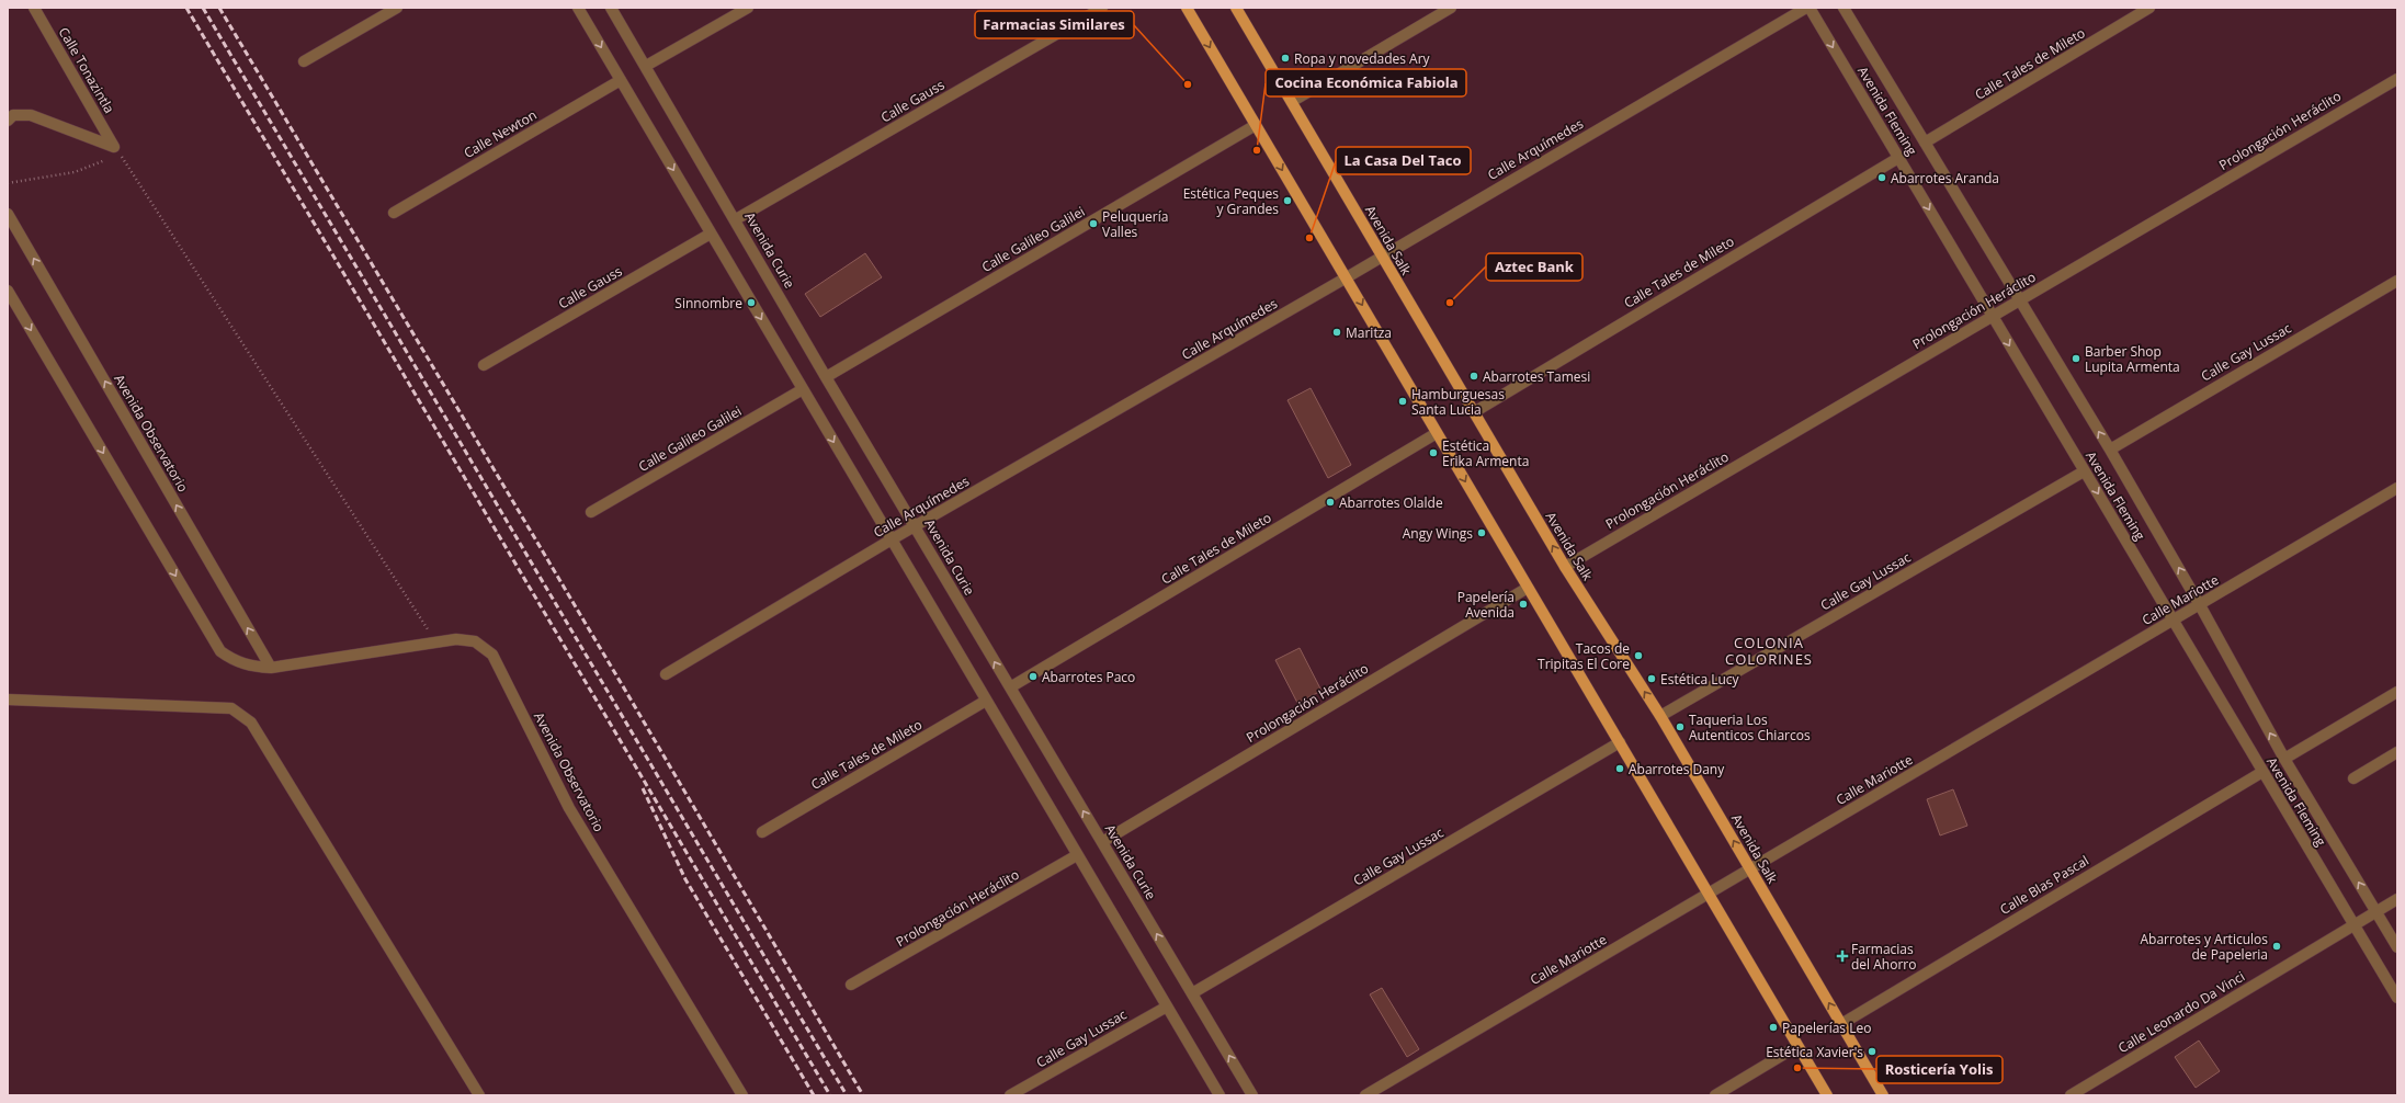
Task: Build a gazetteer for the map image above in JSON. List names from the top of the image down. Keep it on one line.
{"streets":{"main road":["Avenida Salk"],"street":["Calle Tales de Mileto","Calle Tonazintla","Calle Gauss","Avenida Fleming","Prolongación Heráclito","Calle Newton","Calle Arquímedes","Calle Galileo Galilei","Avenida Curie","Calle Gay Lussac","Avenida Observatorio","Calle Mariotte","Calle Blas Pascal","Calle Leonardo Da Vinci"]},"crossings":[["Calle Tales de Mileto","Avenida Fleming"],["Calle Tales de Mileto","Avenida Salk"],["Calle Tales de Mileto","Avenida Curie"],["Calle Gauss","Avenida Curie"],["Avenida Fleming","Prolongación Heráclito"],["Avenida Fleming","Calle Gay Lussac"],["Avenida Fleming","Calle Mariotte"],["Avenida Fleming","Calle Blas Pascal"],["Avenida Fleming","Calle Leonardo Da Vinci"],["Prolongación Heráclito","Avenida Salk"],["Prolongación Heráclito","Avenida Curie"],["Calle Arquímedes","Avenida Salk"],["Calle Arquímedes","Avenida Curie"],["Calle Galileo Galilei","Avenida Curie"],["Avenida Salk","Calle Gay Lussac"],["Avenida Salk","Calle Mariotte"],["Avenida Salk","Calle Blas Pascal"],["Avenida Curie","Calle Gay Lussac"]],"districts":["COLONIA COLORINES"],"places":{"other":["Ropa y novedades Ary","Farmacias Similares","Cocina Económica Fabiola","Abarrotes Aranda","Estética Peques y Grandes","Peluquería Valles","La Casa Del Taco","Sinnombre","Aztec Bank","Maritza","Barber Shop Lupita Armenta","Abarrotes Tamesi","Hamburguesas Santa Lucia","Estética Erika Armenta","Abarrotes Olalde","Angy Wings","Papelería Avenida","Tacos de Tripitas El Core","Abarrotes Paco","Estética Lucy","Taqueria Los Autenticos Chiarcos","Abarrotes Dany","Abarrotes y Articulos de Papeleria","Papelerías Leo","Estética Xavier's","Rosticería Yolis"],"health":["Farmacias del Ahorro"]}}
